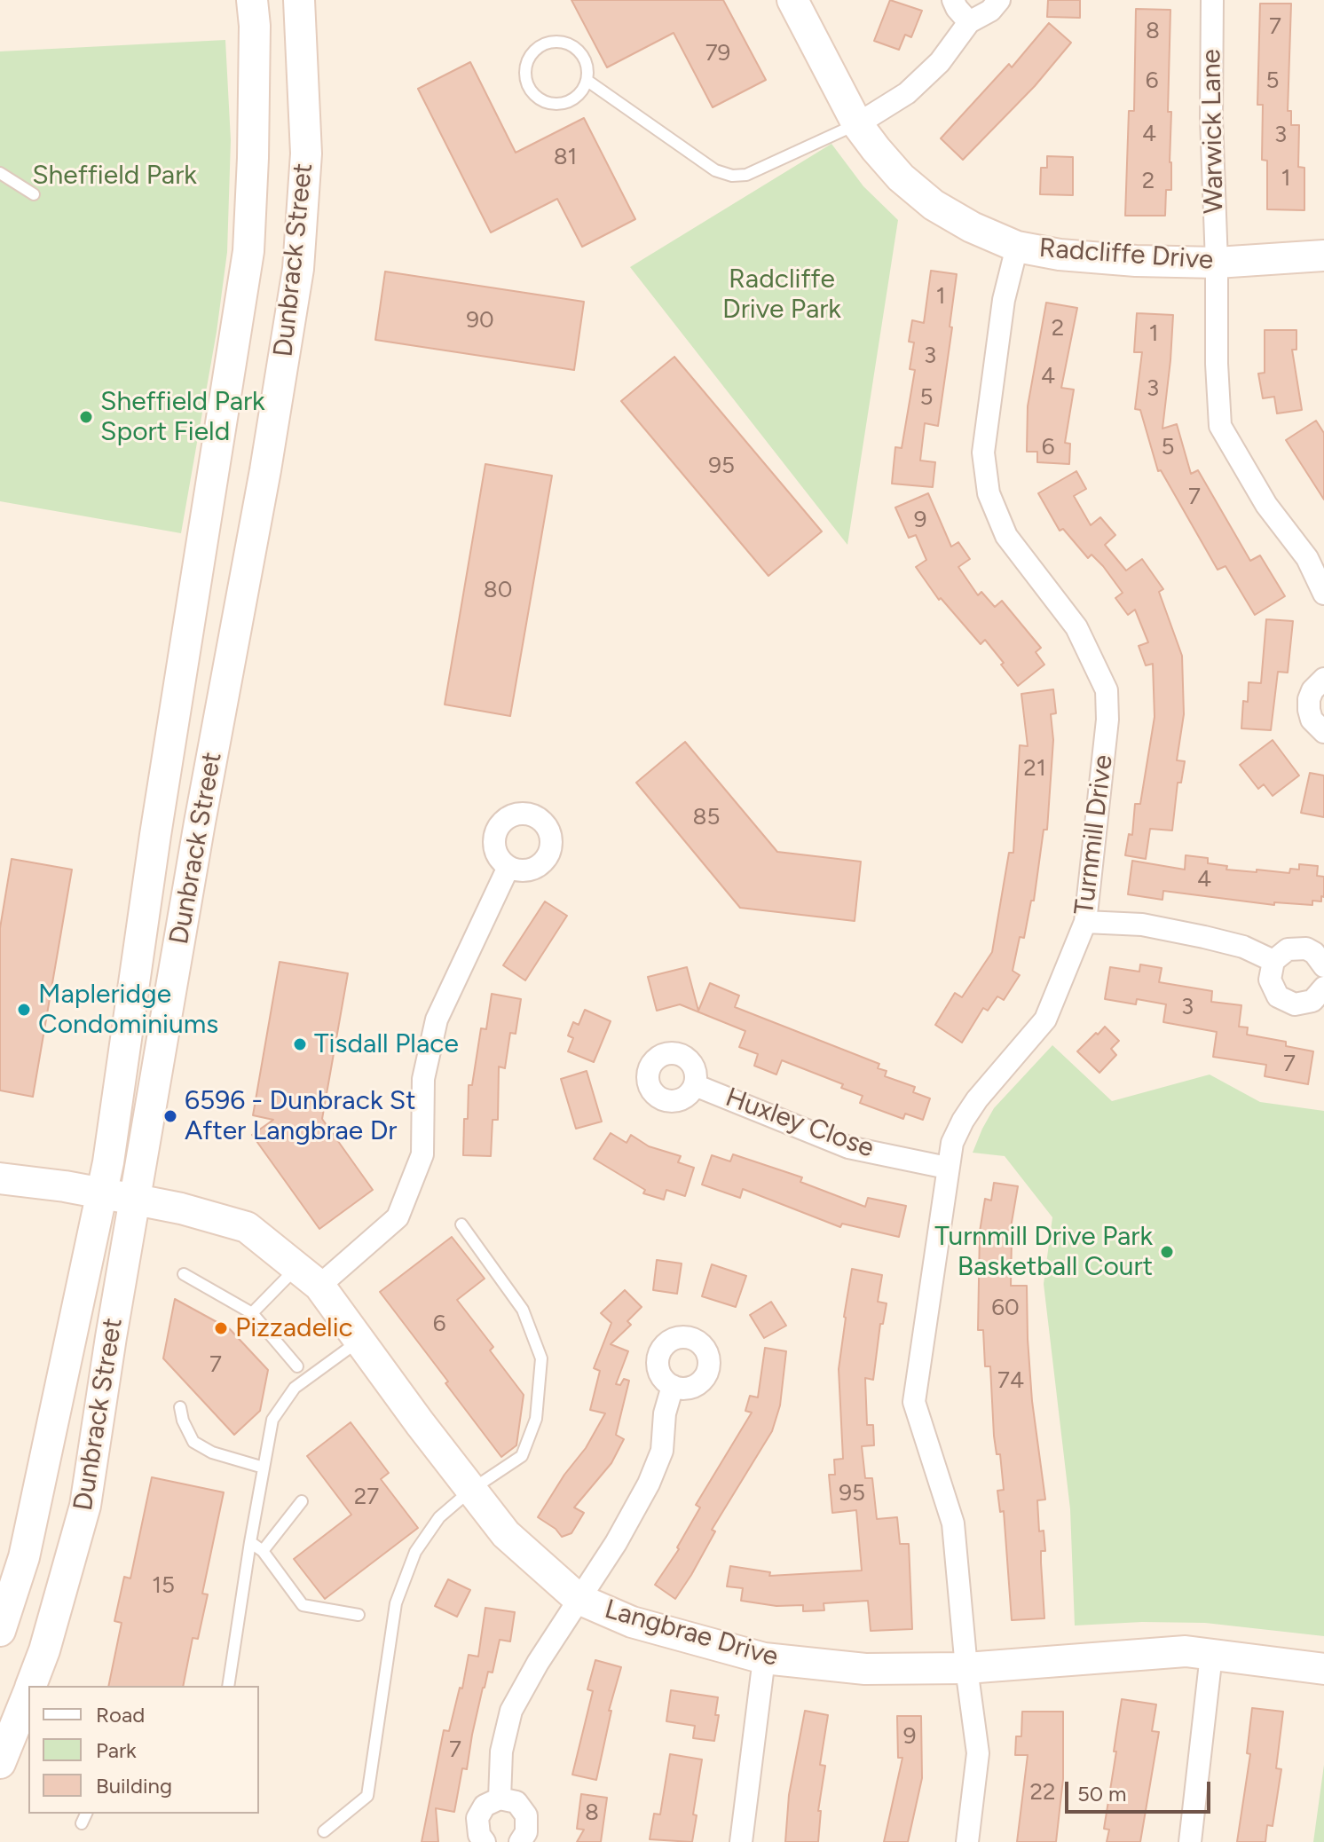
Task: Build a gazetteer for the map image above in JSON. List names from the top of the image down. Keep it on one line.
{"streets":{"main road":["Radcliffe Drive","Dunbrack Street","Langbrae Drive"],"street":["Warwick Lane","Turnmill Drive","Huxley Close"]},"crossings":[["Warwick Lane","Radcliffe Drive"],["Radcliffe Drive","Turnmill Drive"],["Dunbrack Street","Langbrae Drive"],["Turnmill Drive","Huxley Close"],["Turnmill Drive","Langbrae Drive"]],"parks":["Sheffield Park","Radcliffe Drive Park"],"places":["Sheffield Park Sport Field","Mapleridge Condominiums","Tisdall Place","6596 - Dunbrack St After Langbrae Dr","Turnmill Drive Park Basketball Court","Pizzadelic"],"house_numbers":["7","8","79","6","5","4","3","81","1","2","1","90","2","1","3","4","3","5","6","5","95","7","9","80","21","85","4","3","7","60","6","7","74","95","27","15","9","7","22","8"],"legend":["Road","Park","Building"],"scale_bar":"50 m"}
